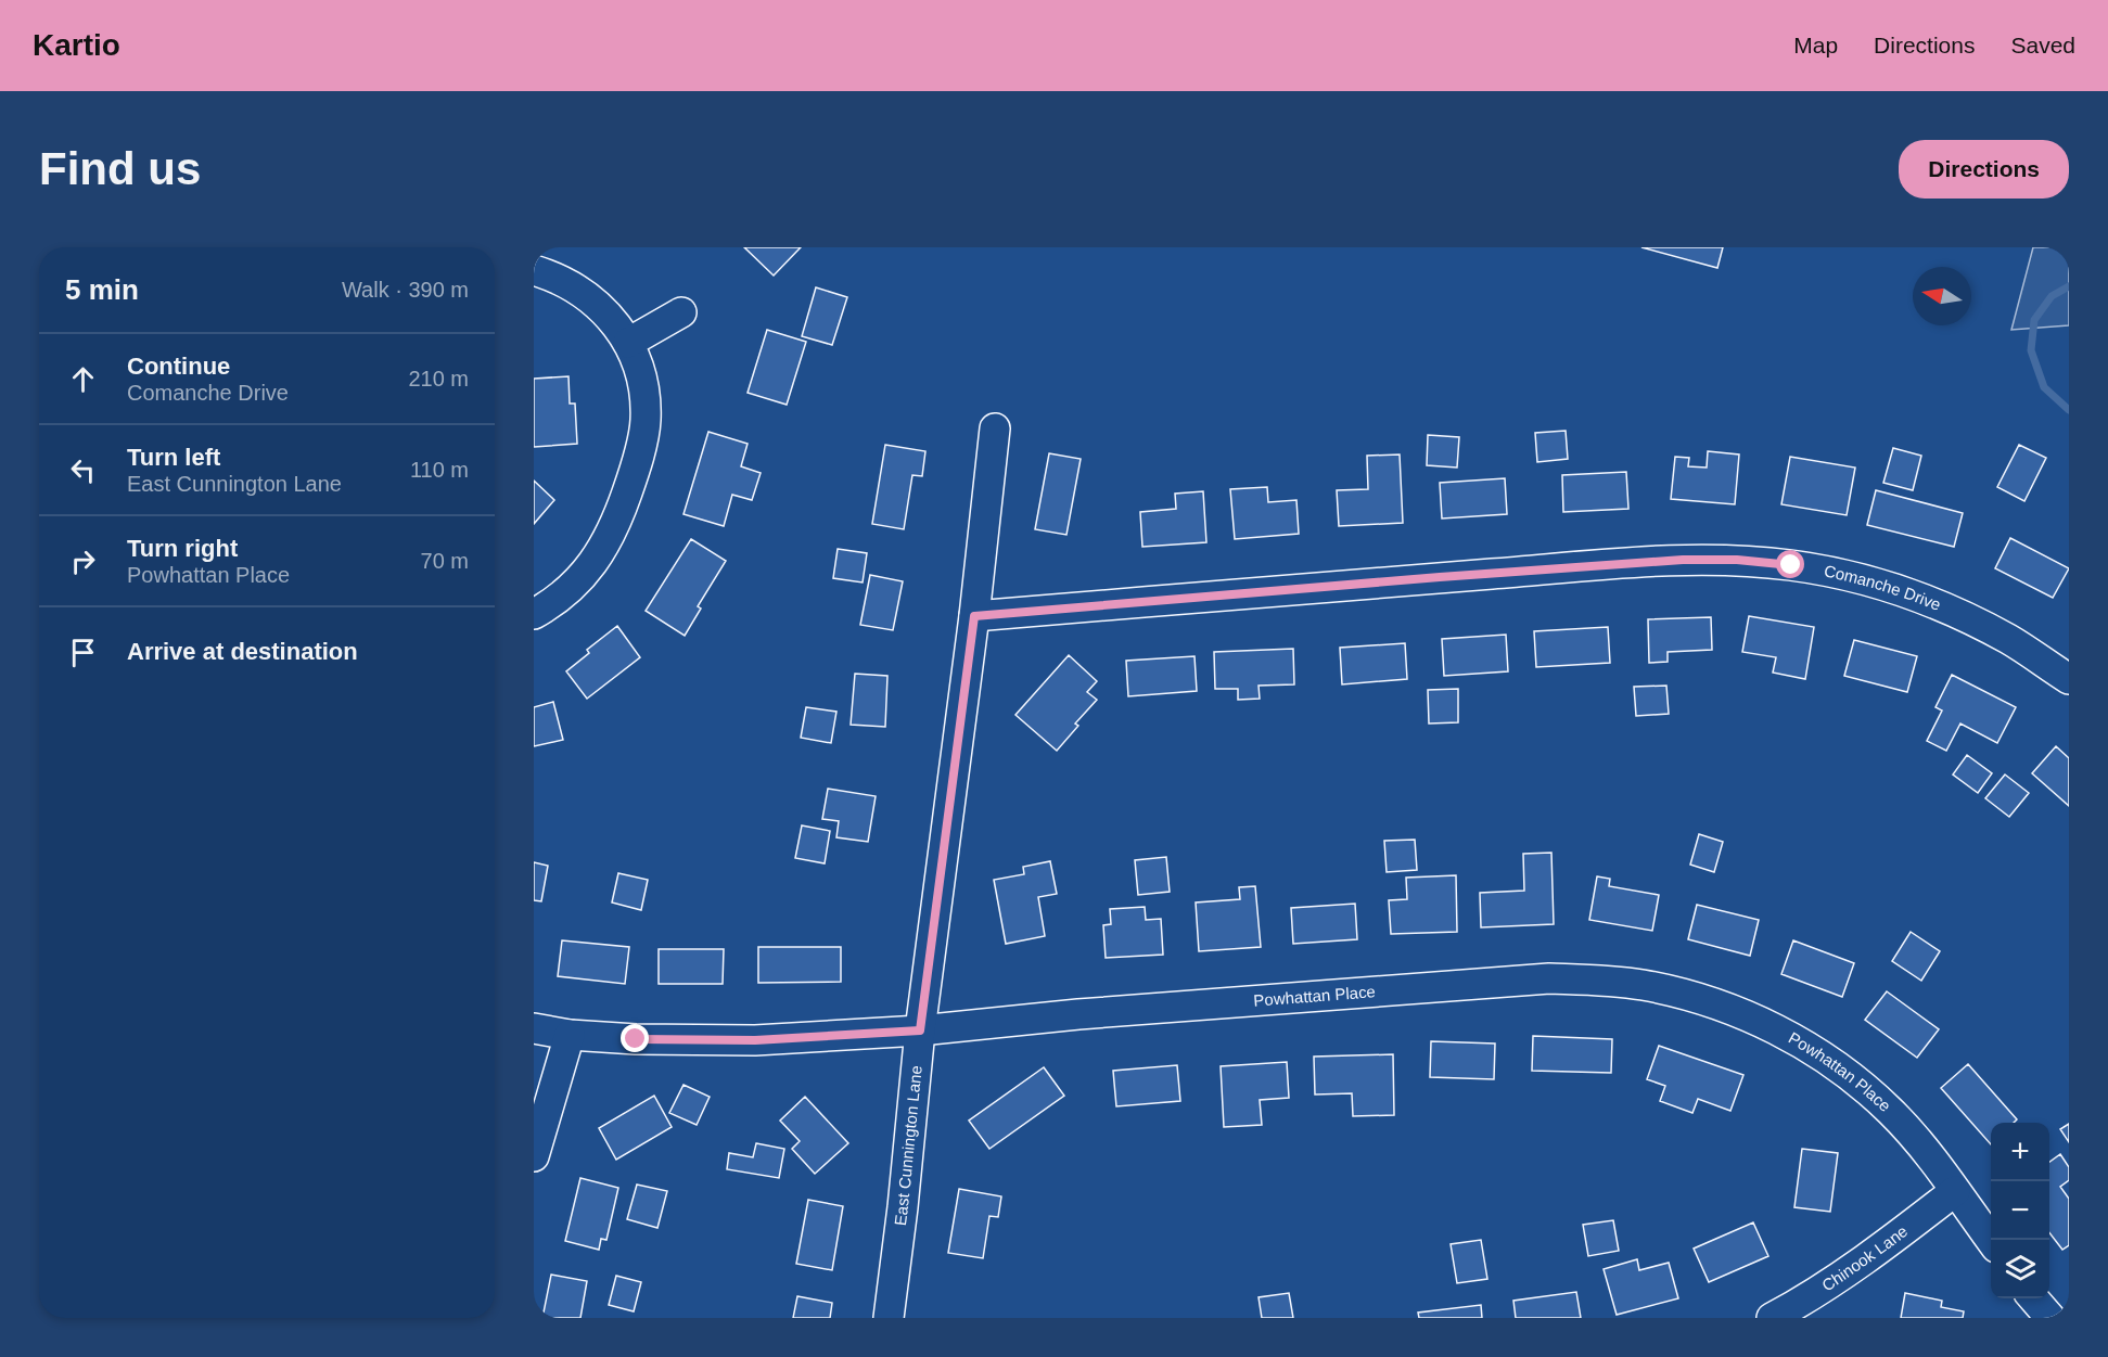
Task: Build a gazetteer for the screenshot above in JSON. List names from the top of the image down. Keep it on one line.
{"streets":{"street":["Comanche Drive","Powhattan Place","East Cunnington Lane","Chinook Lane"]},"crossings":[["Comanche Drive","East Cunnington Lane"],["Powhattan Place","East Cunnington Lane"],["Powhattan Place","Chinook Lane"]],"north":"left","page":{"header":"Kartio","nav":["Map","Directions","Saved"],"buttons":"Directions","title":"Find us","heading":["5 min","Walk · 390 m"],"list":[["Continue","Comanche Drive","210 m"],["Turn left","East Cunnington Lane","110 m"],["Turn right","Powhattan Place","70 m"],"Arrive at destination"],"map_buttons":["+","−"]}}
